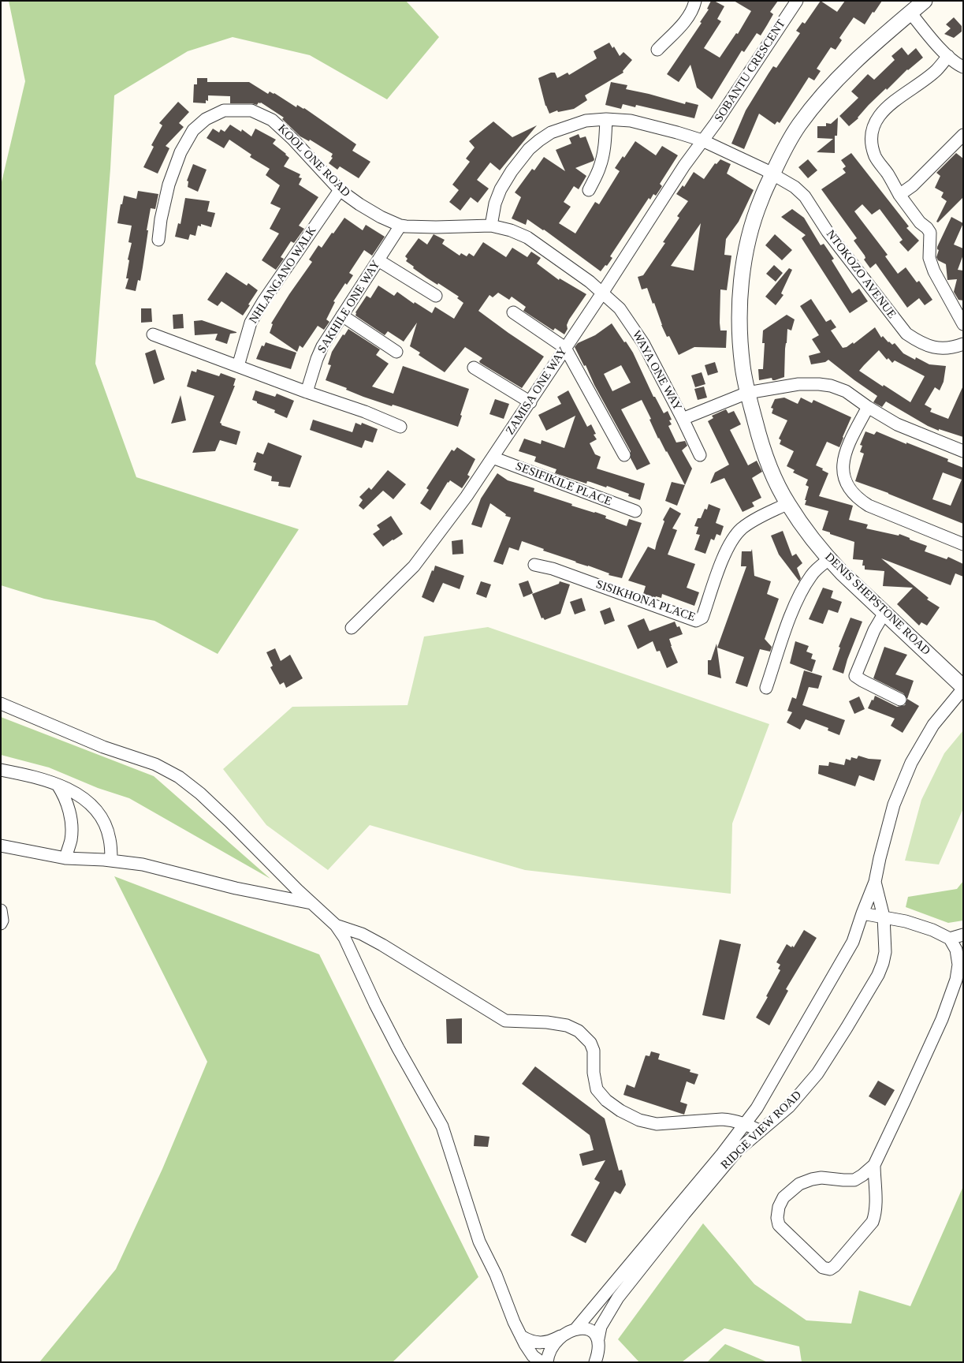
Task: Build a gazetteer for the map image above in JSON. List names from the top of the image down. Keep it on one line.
{"streets":{"street":["SOBANTU CRESCENT","KOOL ONE ROAD","NTOKOZO AVENUE","NHLANGANO WALK","SAKHILE ONE WAY","WAYA ONE WAY","ZAMISA ONE WAY","SESIFIKILE PLACE","SISIKHONA PLACE","DENIS SHEPSTONE ROAD","RIDGE VIEW ROAD"]},"crossings":[["SOBANTU CRESCENT","NTOKOZO AVENUE"],["SOBANTU CRESCENT","ZAMISA ONE WAY"],["KOOL ONE ROAD","NTOKOZO AVENUE"],["KOOL ONE ROAD","NHLANGANO WALK"],["KOOL ONE ROAD","SAKHILE ONE WAY"],["KOOL ONE ROAD","WAYA ONE WAY"],["KOOL ONE ROAD","ZAMISA ONE WAY"],["NTOKOZO AVENUE","ZAMISA ONE WAY"],["NTOKOZO AVENUE","DENIS SHEPSTONE ROAD"],["WAYA ONE WAY","ZAMISA ONE WAY"],["ZAMISA ONE WAY","SESIFIKILE PLACE"],["SISIKHONA PLACE","DENIS SHEPSTONE ROAD"],["DENIS SHEPSTONE ROAD","RIDGE VIEW ROAD"]]}
